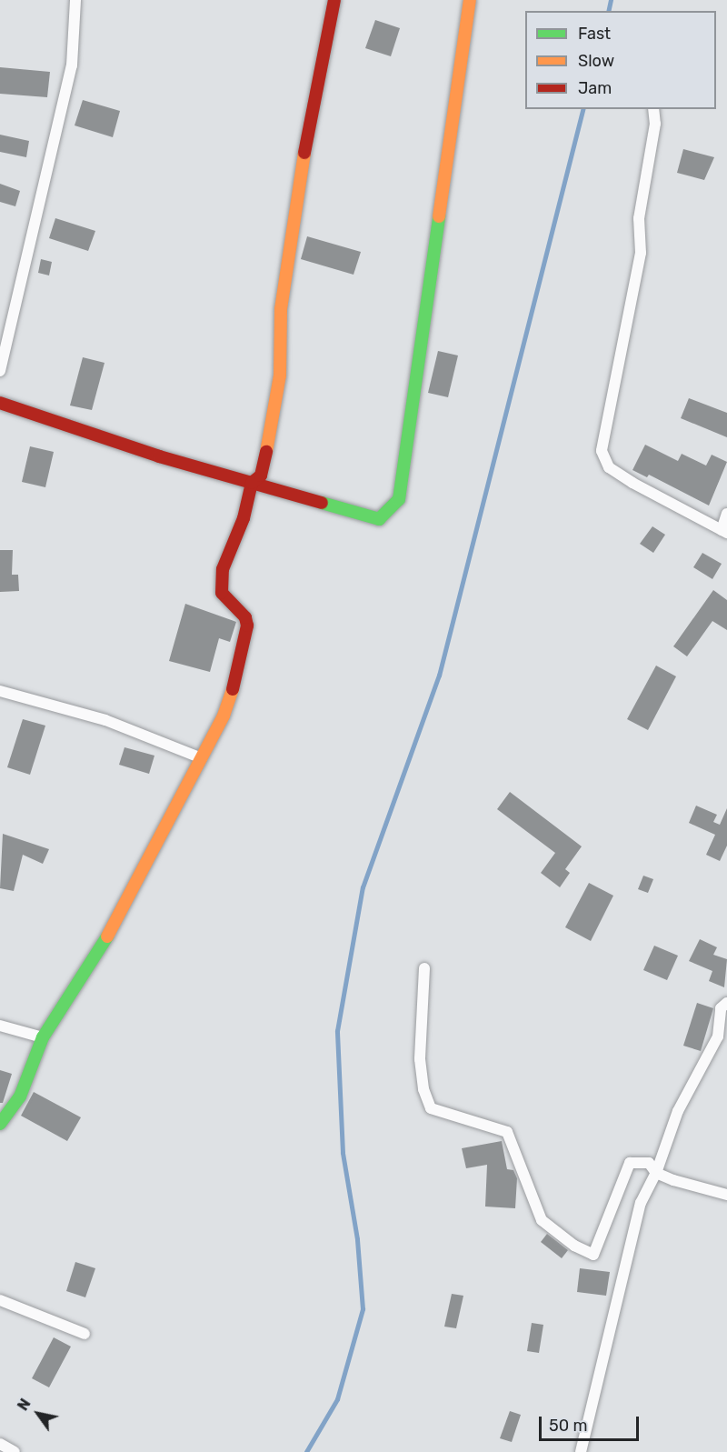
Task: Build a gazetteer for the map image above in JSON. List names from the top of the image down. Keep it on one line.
{"legend":["Fast","Slow","Jam"],"scale_bar":"50 m","north":"top left"}
